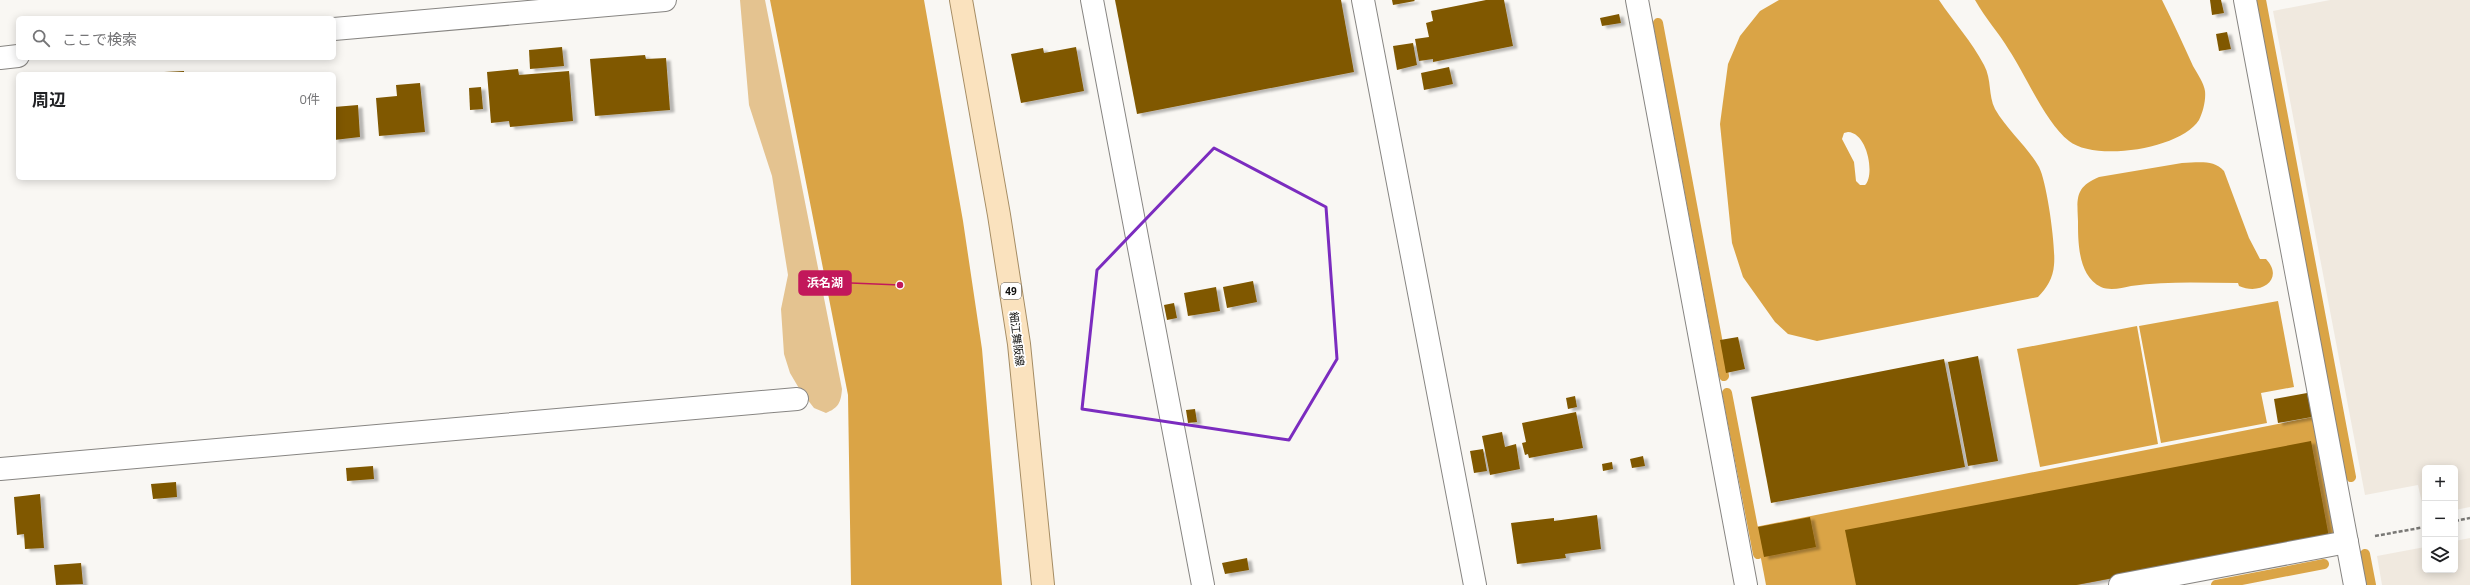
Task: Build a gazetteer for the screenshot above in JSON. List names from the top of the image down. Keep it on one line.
{"streets":{"main road":["49","細江舞阪線"]},"places":["浜名湖"],"page":{"search":"ここで検索","heading":["周辺","0件"],"map_buttons":["+","−"]}}
